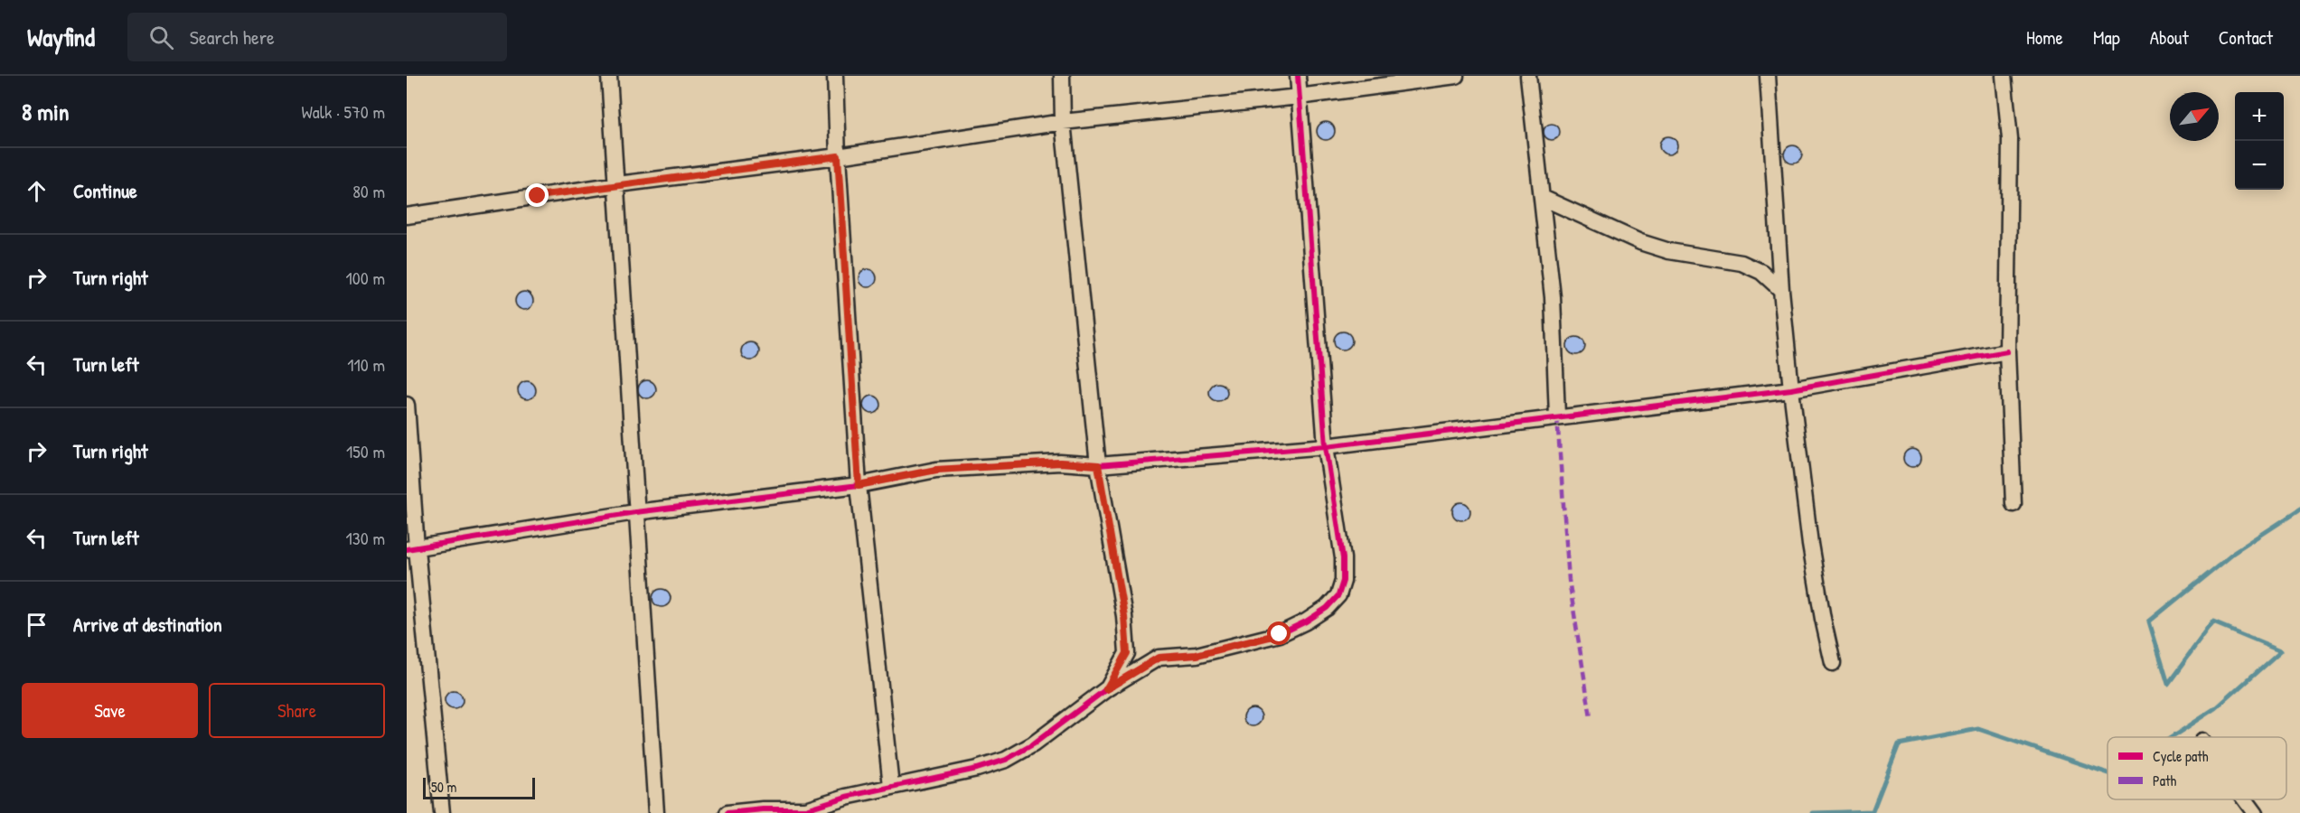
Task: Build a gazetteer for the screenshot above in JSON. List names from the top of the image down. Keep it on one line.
{"legend":["Cycle path","Path"],"scale_bar":"50 m","north":"top right","page":{"header":"Wayfind","search":"Search here","nav":["Home","Map","About","Contact"],"heading":["8 min","Walk · 570 m"],"map_buttons":["+","−"],"list":[["Continue","80 m"],["Turn right","100 m"],["Turn left","110 m"],["Turn right","150 m"],["Turn left","130 m"],"Arrive at destination"],"buttons":["Save","Share"],"scale":"50 m"}}
